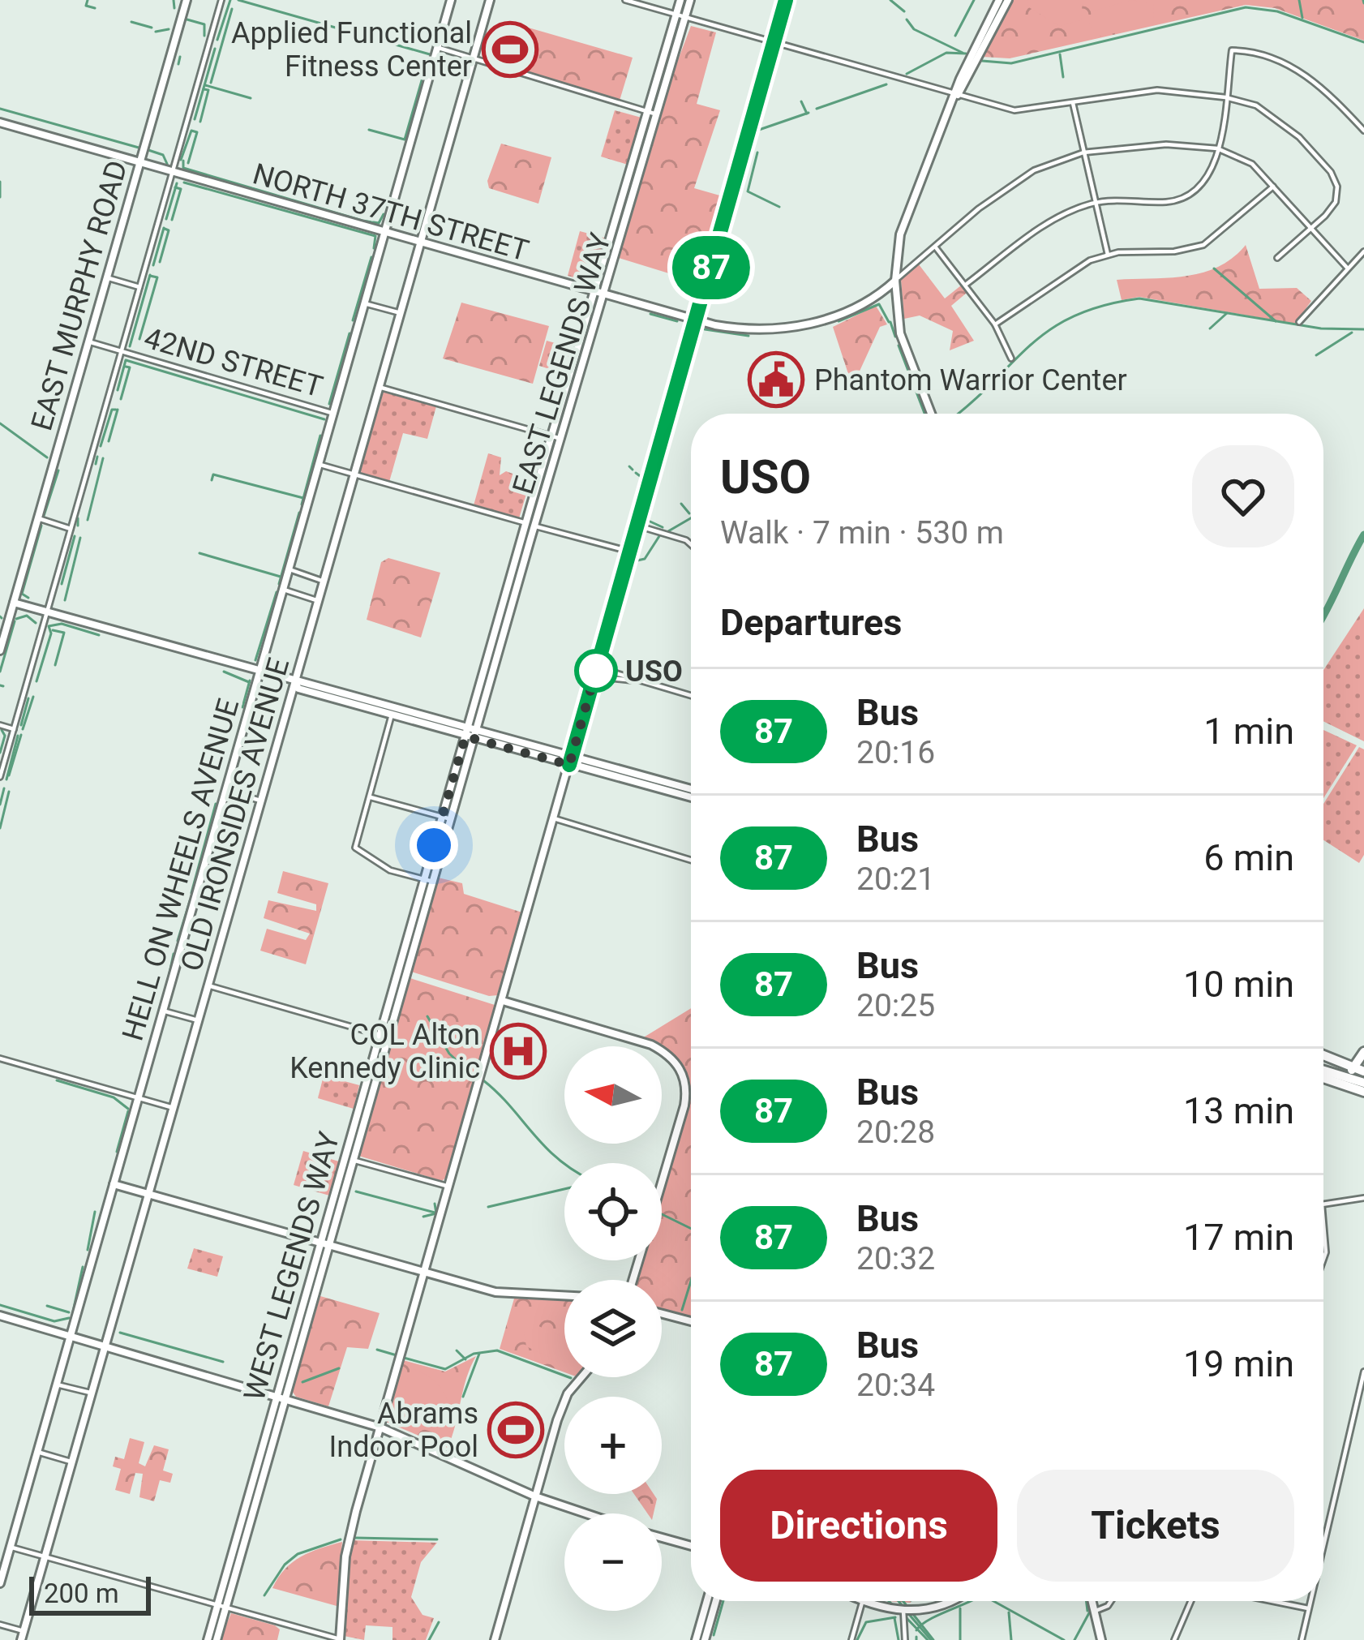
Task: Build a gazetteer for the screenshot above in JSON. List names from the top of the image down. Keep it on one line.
{"streets":{"street":["NORTH 37TH STREET","EAST MURPHY ROAD","42ND STREET","EAST LEGENDS WAY","OLD IRONSIDES AVENUE","HELL ON WHEELS AVENUE","WEST LEGENDS WAY"]},"crossings":[["NORTH 37TH STREET","EAST MURPHY ROAD"],["NORTH 37TH STREET","EAST LEGENDS WAY"],["NORTH 37TH STREET","OLD IRONSIDES AVENUE"],["NORTH 37TH STREET","HELL ON WHEELS AVENUE"],["EAST MURPHY ROAD","42ND STREET"],["42ND STREET","HELL ON WHEELS AVENUE"],["EAST LEGENDS WAY","WEST LEGENDS WAY"]],"places":{"sports":["Applied Functional Fitness Center","Abrams Indoor Pool"],"public building":["Phantom Warrior Center"],"other":["USO"],"hospital":["COL Alton Kennedy Clinic"]},"lines":["bus line 87"],"scale_bar":"200 m","north":"left","page":{"on_map":"87","heading":[["USO","Walk · 7 min · 530 m"],"Departures"],"list":[{"mark":"87","name":"Bus","note":"20:16","value":"1 min"},{"mark":"87","name":"Bus","note":"20:21","value":"6 min"},{"mark":"87","name":"Bus","note":"20:25","value":"10 min"},{"mark":"87","name":"Bus","note":"20:28","value":"13 min"},{"mark":"87","name":"Bus","note":"20:32","value":"17 min"},{"mark":"87","name":"Bus","note":"20:34","value":"19 min"}],"map_buttons":["+","−"],"buttons":["Directions","Tickets"],"scale":"200 m"}}
